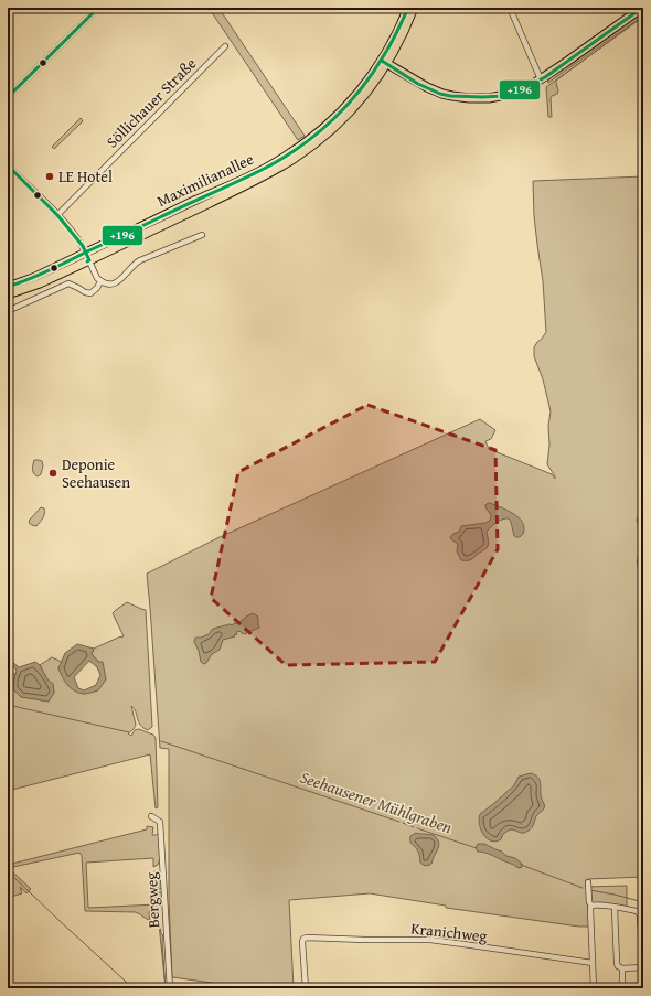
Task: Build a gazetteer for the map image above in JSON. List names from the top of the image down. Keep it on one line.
{"streets":{"main road":["Maximilianallee"],"street":["Söllichauer Straße","Bergweg","Kranichweg"]},"water":["Seehausener Mühlgraben"],"places":["LE Hotel","Deponie Seehausen"],"lines":["transit line +196"]}
